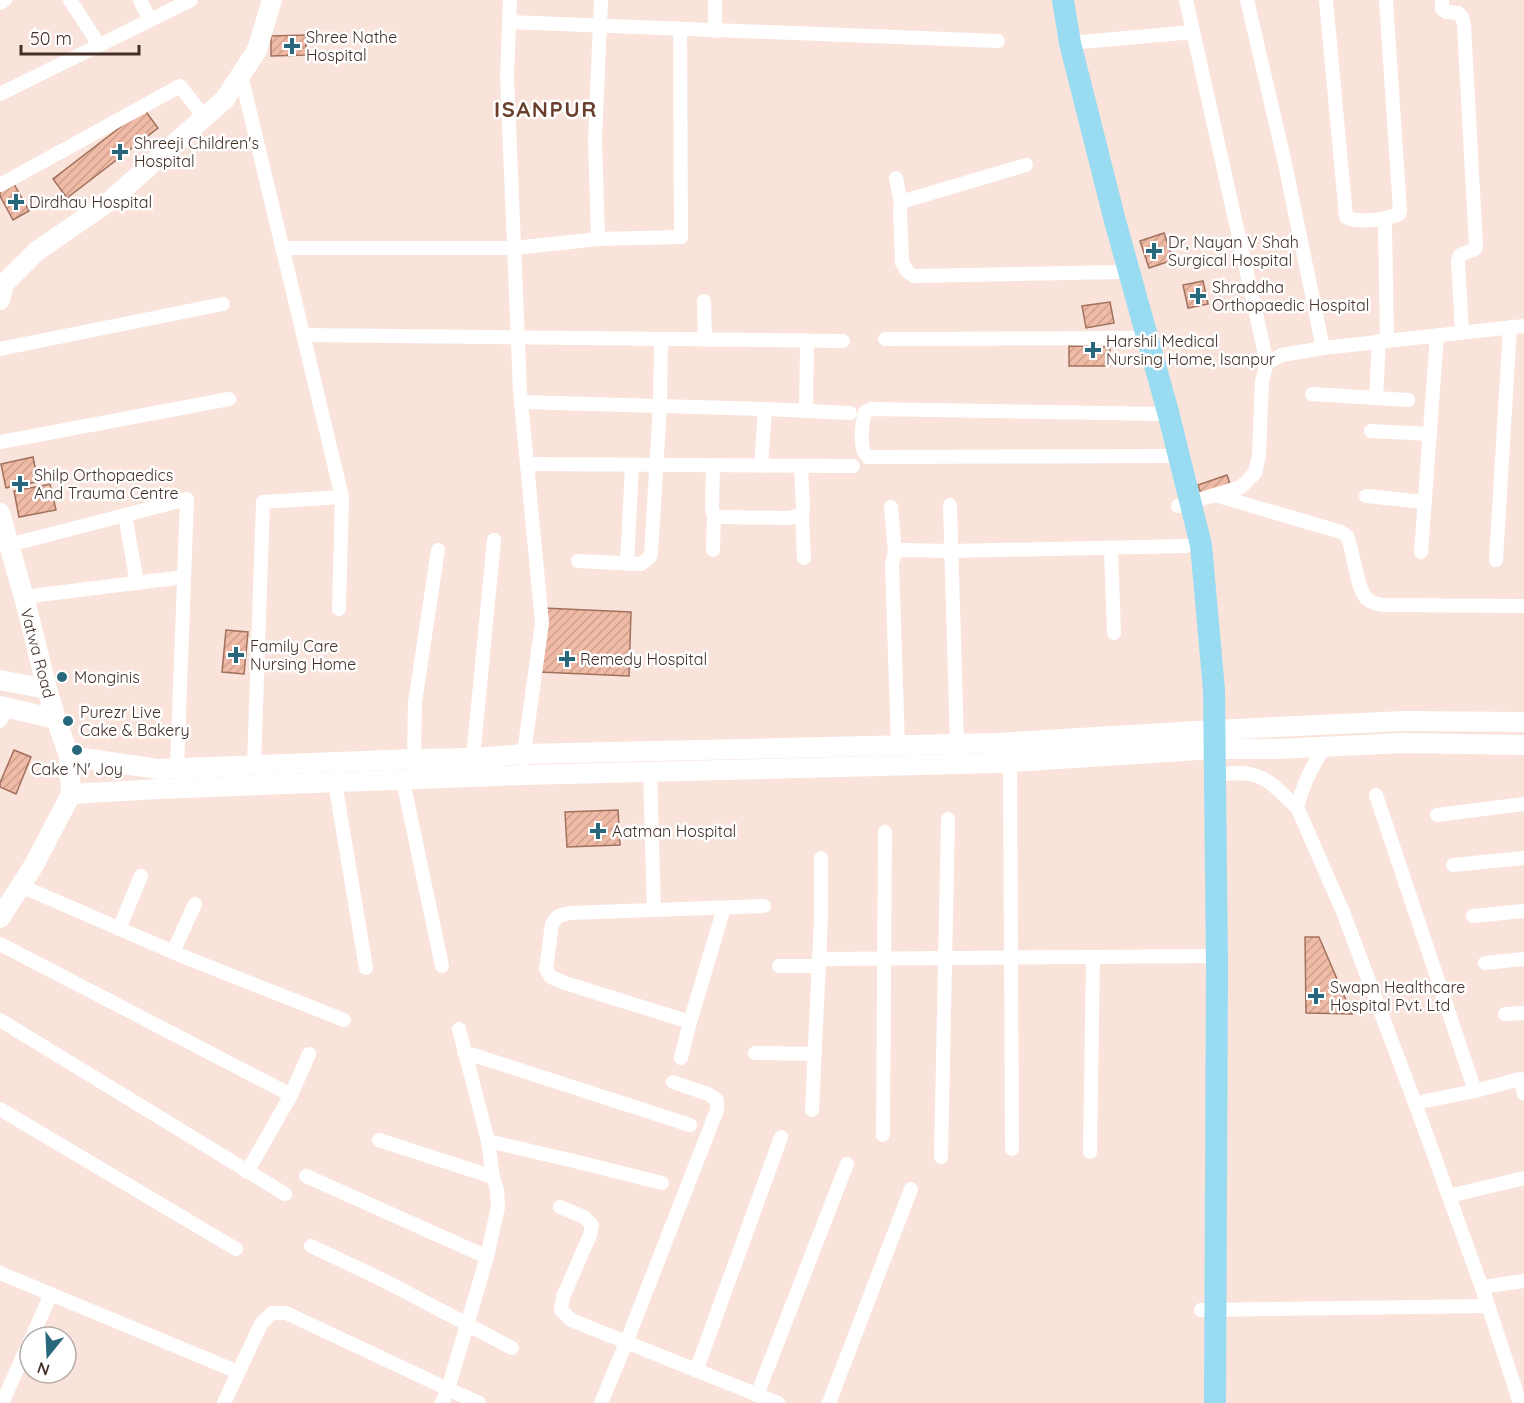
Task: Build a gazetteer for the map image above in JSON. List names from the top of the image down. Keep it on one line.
{"streets":{"street":["Vatwa Road"]},"districts":["ISANPUR"],"places":{"health":["Shree Nathe Hospital","Shreeji Children's Hospital","Dirdhau Hospital","Dr, Nayan V Shah Surgical Hospital","Shraddha Orthopaedic Hospital","Harshil Medical Nursing Home, Isanpur","Shilp Orthopaedics And Trauma Centre","Family Care Nursing Home","Remedy Hospital","Aatman Hospital","Swapn Healthcare Hospital Pvt. Ltd"],"other":["Monginis","Purezr Live Cake & Bakery","Cake 'N' Joy"]},"scale_bar":"50 m","north":"bottom"}
